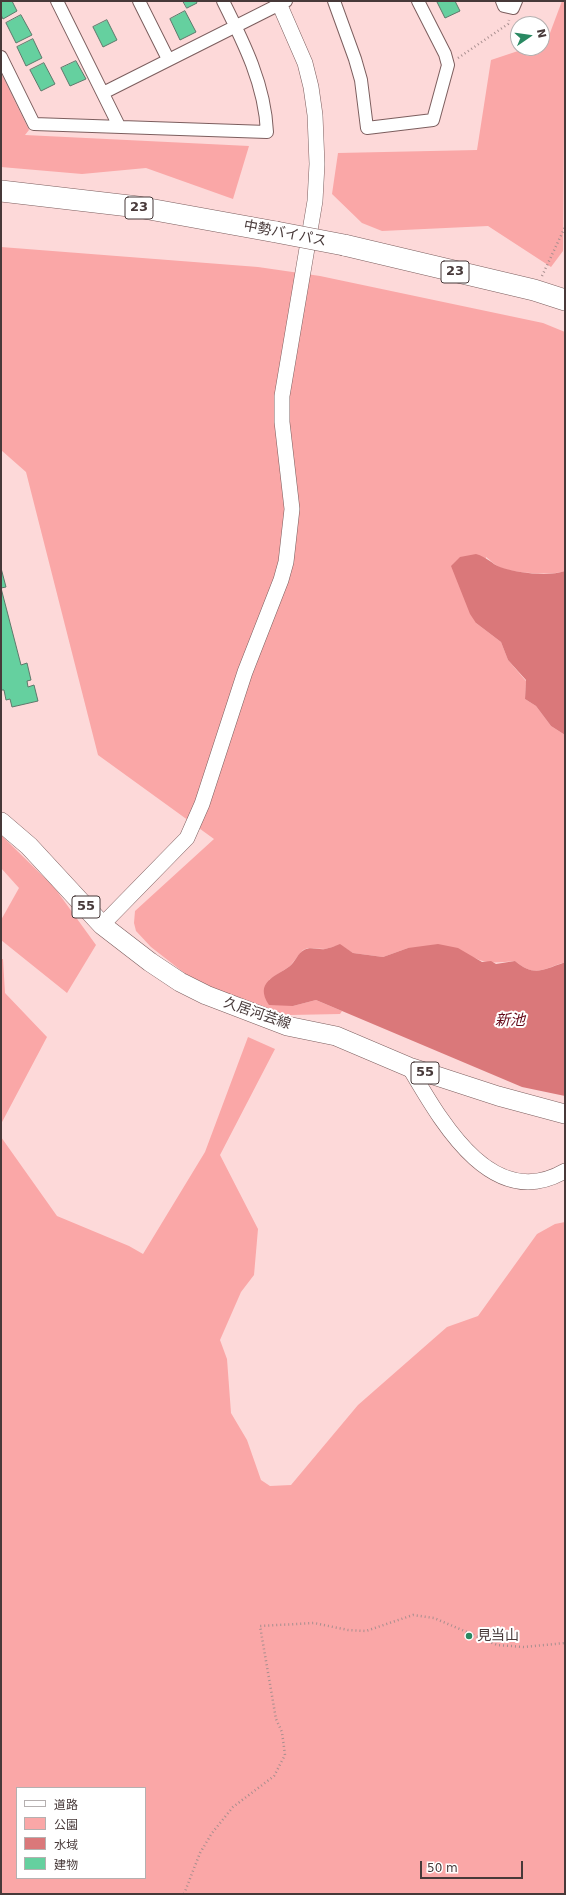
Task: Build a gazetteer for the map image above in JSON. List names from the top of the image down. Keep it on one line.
{"streets":{"highway":["23","中勢バイパス"],"main road":["55","久居河芸線"]},"water":["新池"],"places":["見当山"],"legend":["道路","公園","水域","建物"],"scale_bar":"50 m","north":"right"}
